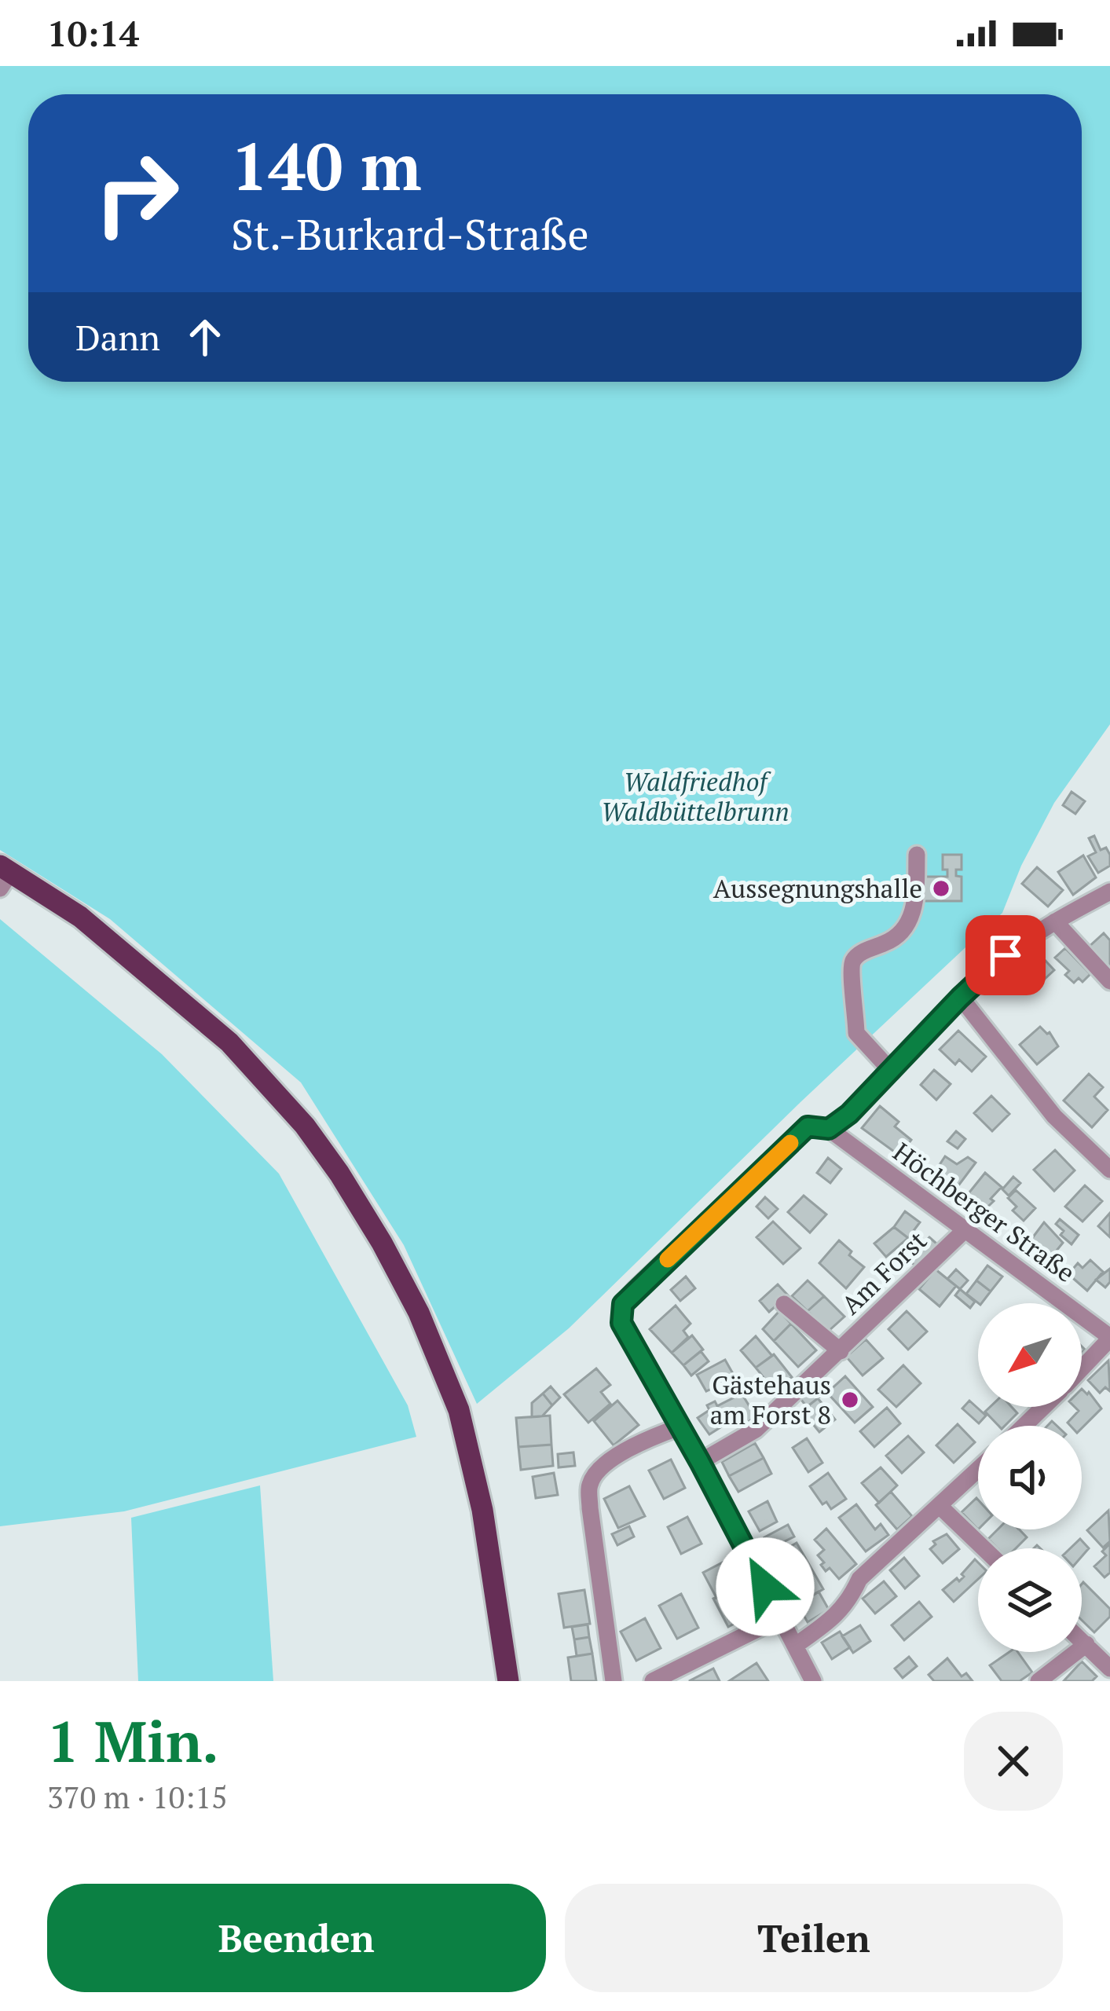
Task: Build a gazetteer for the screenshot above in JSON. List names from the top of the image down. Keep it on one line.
{"streets":{"street":["Höchberger Straße","Am Forst"]},"crossings":[["Höchberger Straße","Am Forst"]],"parks":["Waldfriedhof Waldbüttelbrunn"],"places":["Aussegnungshalle","Gästehaus am Forst 8"],"north":"bottom left","page":{"status":"10:14","turn":["140 m","St.-Burkard-Straße"],"then":"Dann","heading":["1 Min.","370 m · 10:15"],"buttons":["Beenden","Teilen"]}}
